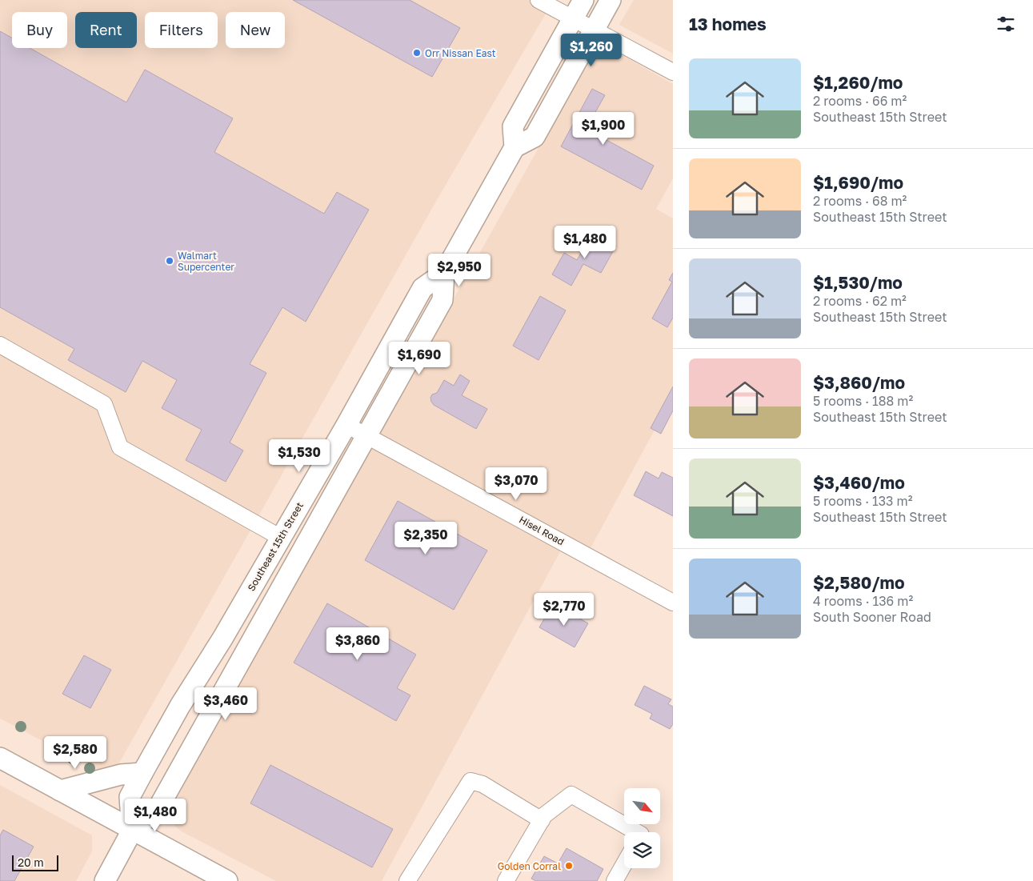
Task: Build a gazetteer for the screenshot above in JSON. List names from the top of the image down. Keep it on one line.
{"streets":{"main road":["Southeast 15th Street"],"street":["Hisel Road"]},"crossings":[["Hisel Road","Southeast 15th Street"]],"places":["Orr Nissan East","Walmart Supercenter","Golden Corral"],"scale_bar":"20 m","north":"bottom right","page":{"heading":"13 homes","chip":["Buy","Rent","Filters","New"],"price":["$1,260","$1,900","$1,480","$2,950","$1,690","$1,530","$3,070","$2,350","$2,770","$3,860","$3,460","$2,580","$1,480"],"list":[{"name":"$1,260/mo","note":"2 rooms · 66 m² · Southeast 15th Street"},{"name":"$1,690/mo","note":"2 rooms · 68 m² · Southeast 15th Street"},{"name":"$1,530/mo","note":"2 rooms · 62 m² · Southeast 15th Street"},{"name":"$3,860/mo","note":"5 rooms · 188 m² · Southeast 15th Street"},{"name":"$3,460/mo","note":"5 rooms · 133 m² · Southeast 15th Street"},{"name":"$2,580/mo","note":"4 rooms · 136 m² · South Sooner Road"}],"scale":"20 m"}}
